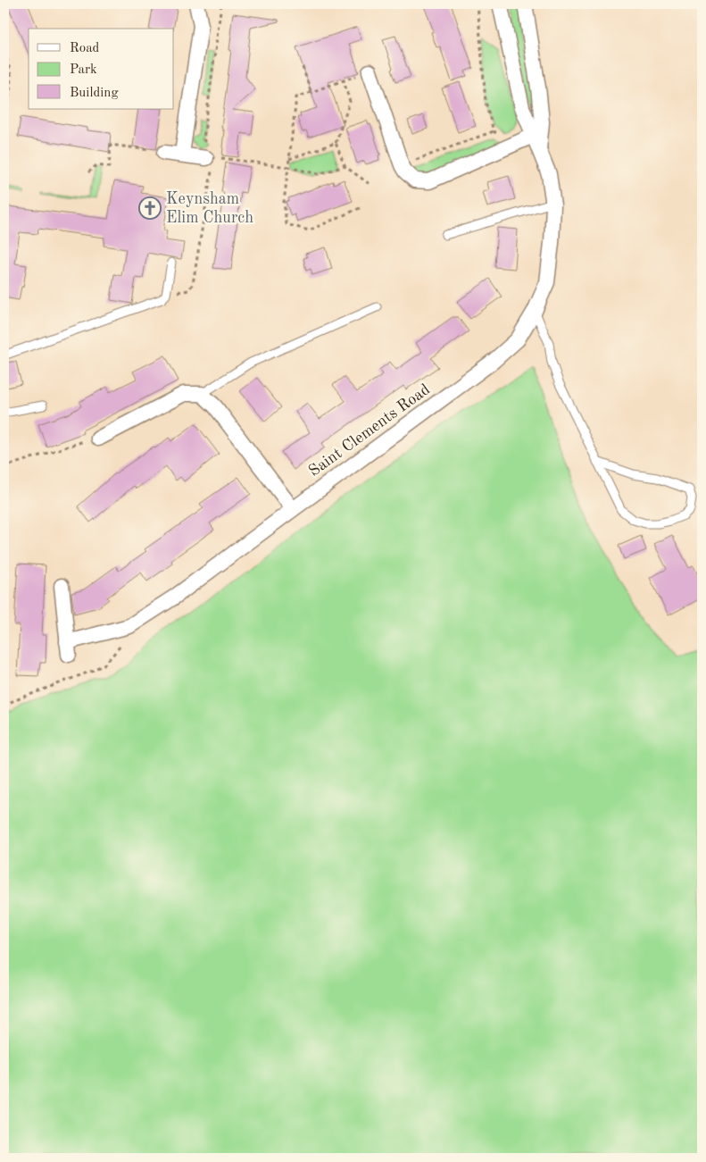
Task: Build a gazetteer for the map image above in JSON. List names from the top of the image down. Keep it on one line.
{"streets":{"street":["Saint Clements Road"]},"places":{"church":["Keynsham Elim Church"]},"legend":["Road","Park","Building"]}
